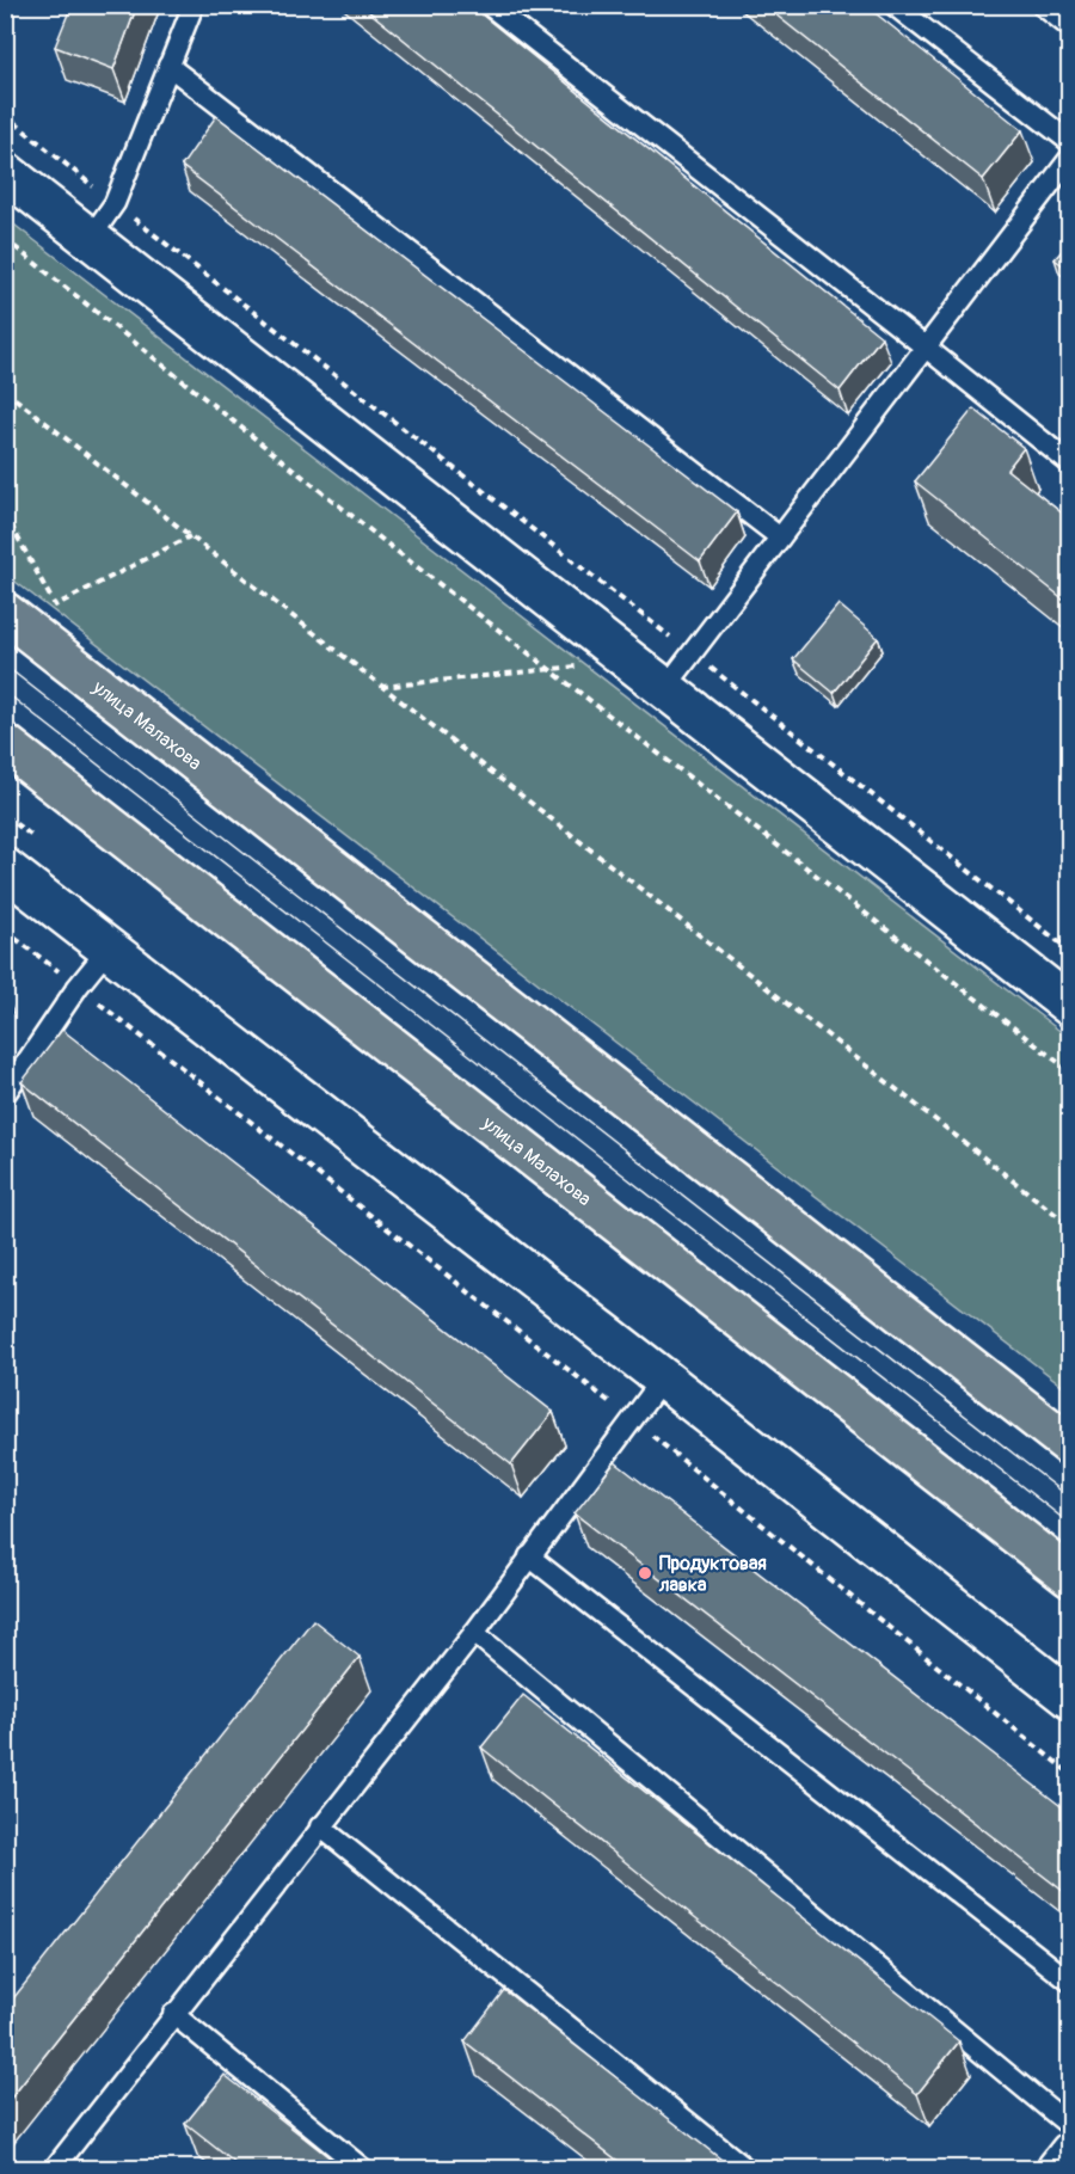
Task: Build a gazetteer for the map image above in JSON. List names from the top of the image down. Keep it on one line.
{"streets":{"main road":["улица Малахова"]},"places":["Продуктовая лавка"]}
